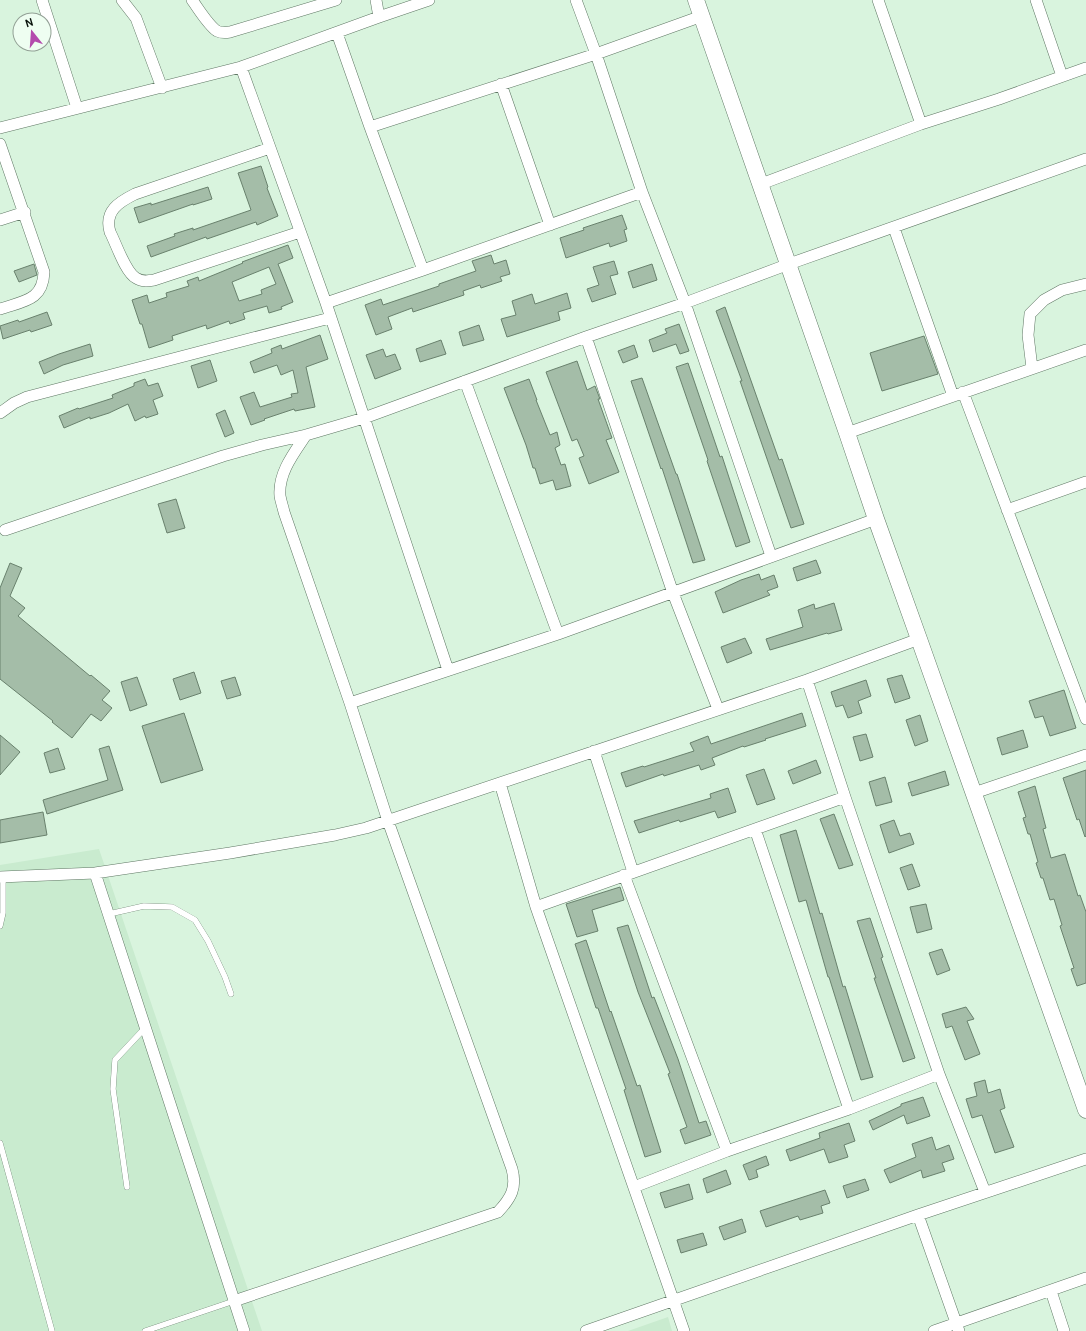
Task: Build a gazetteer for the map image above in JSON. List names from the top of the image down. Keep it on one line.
{"north":"top"}
